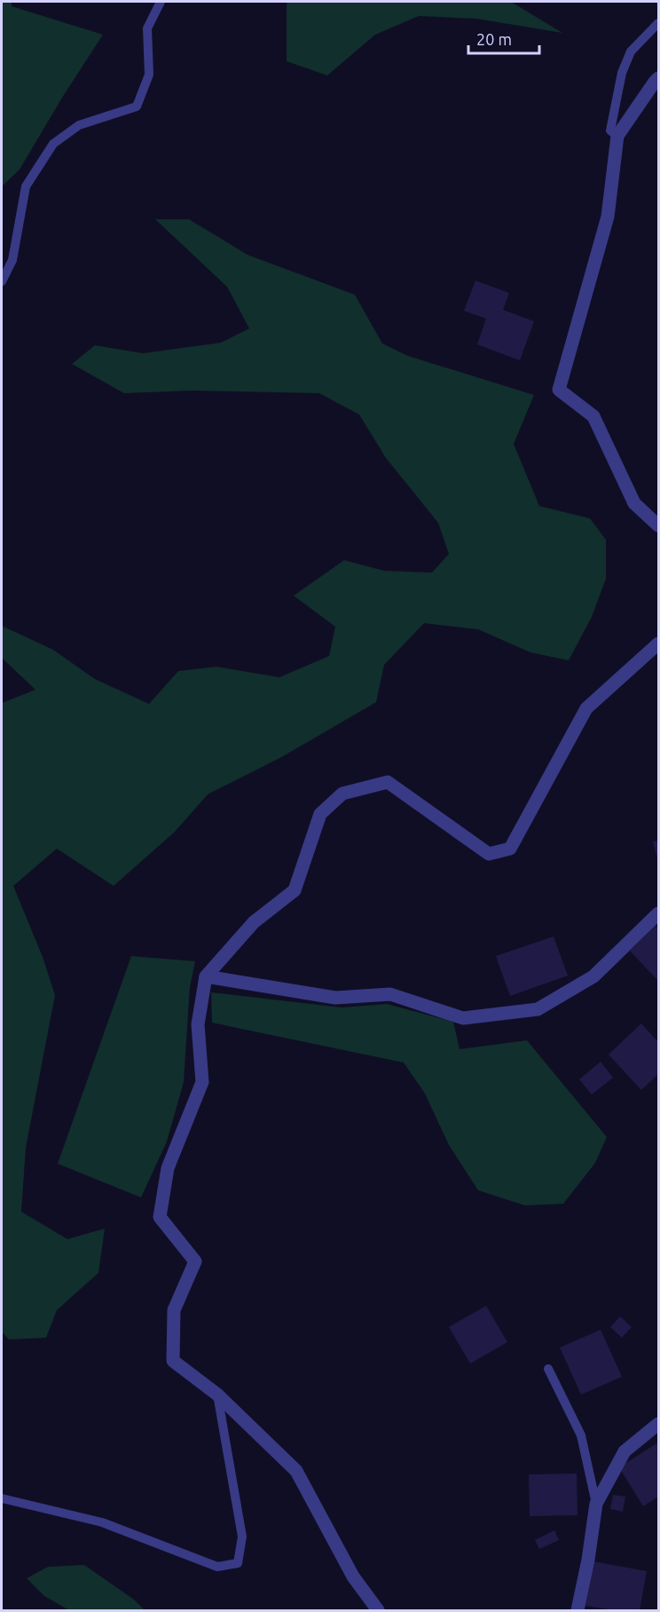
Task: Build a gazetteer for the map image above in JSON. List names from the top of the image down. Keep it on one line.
{"scale_bar":"20 m"}
